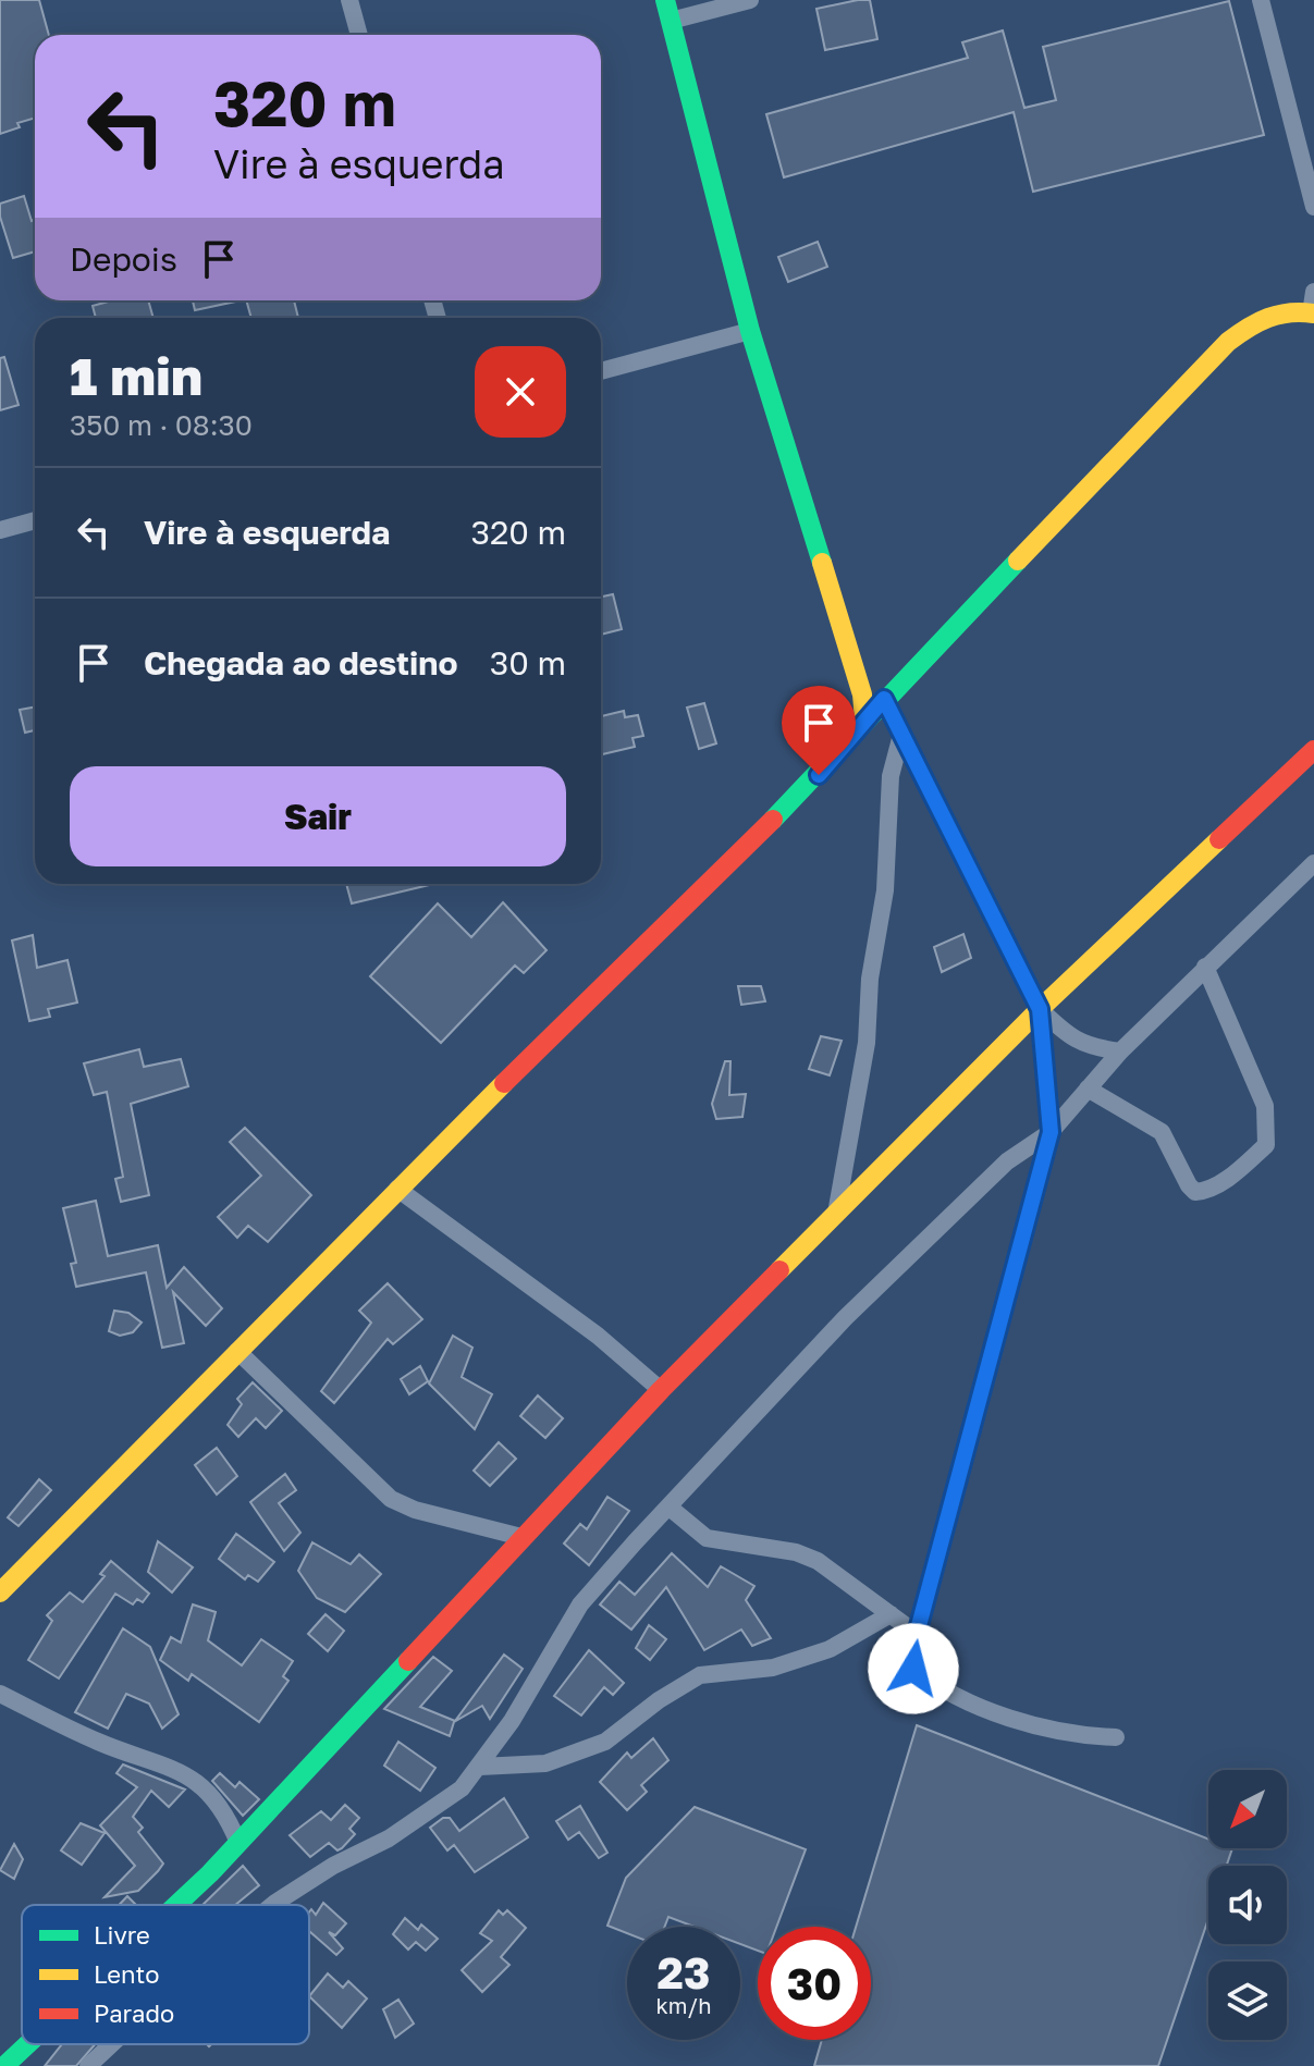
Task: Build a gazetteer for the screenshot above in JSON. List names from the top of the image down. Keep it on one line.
{"legend":["Livre","Lento","Parado"],"north":"bottom left","page":{"turn":["320 m","Vire à esquerda"],"then":"Depois","heading":["1 min","350 m · 08:30"],"list":[{"name":"Vire à esquerda","value":"320 m"},{"name":"Chegada ao destino","value":"30 m"}],"buttons":"Sair","speed":"23 km/h","limit":"30"}}
